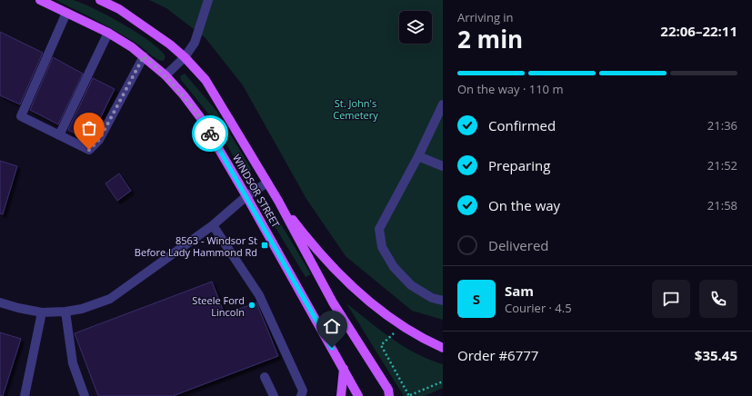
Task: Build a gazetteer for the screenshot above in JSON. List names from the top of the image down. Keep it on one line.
{"streets":{"main road":["WINDSOR STREET"]},"parks":["St. John's Cemetery"],"places":{"transit":["8563 - Windsor St Before Lady Hammond Rd"],"other":["Steele Ford Lincoln"]},"page":{"heading":["2 min","Arriving in","22:06–22:11"],"panel":["Sam","Courier · 4.5","Order #6777","$35.45"],"bar":"On the way · 110 m","list":[["Confirmed","21:36"],["Preparing","21:52"],["On the way","21:58"],"Delivered"],"round":"S"}}
